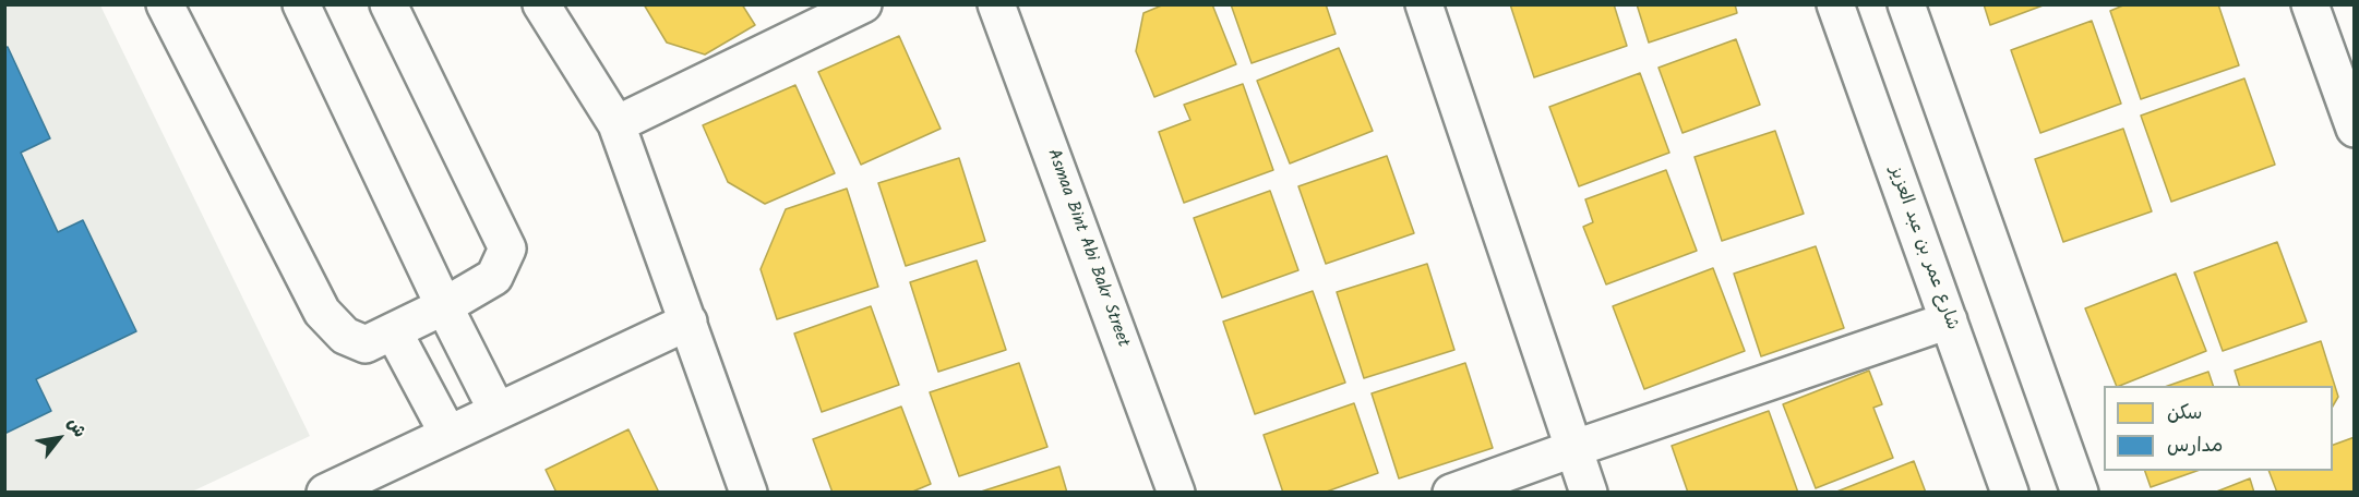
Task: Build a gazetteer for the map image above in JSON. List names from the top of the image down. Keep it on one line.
{"streets":{"street":["Asmaa Bint Abi Bakr Street","شارع عمر بن عبد العزيز"]},"legend":["سكن","مدارس"],"north":"top right"}
